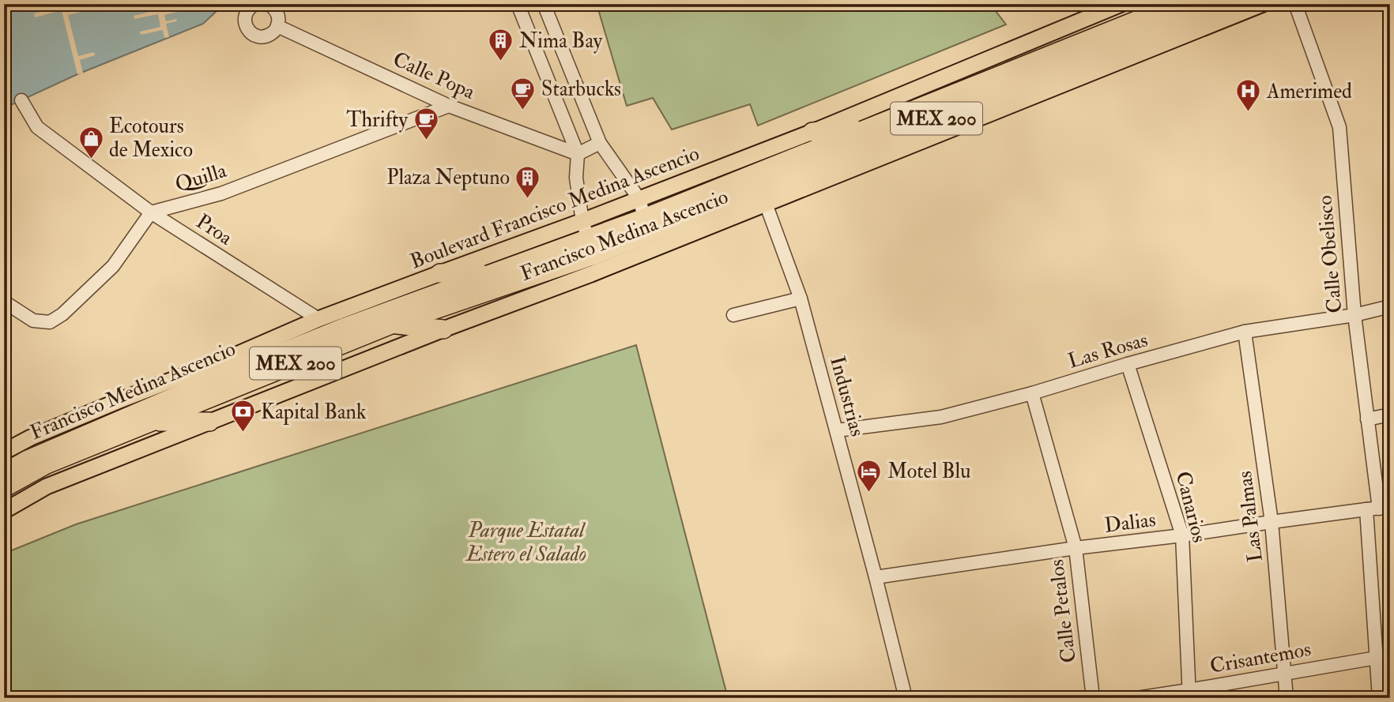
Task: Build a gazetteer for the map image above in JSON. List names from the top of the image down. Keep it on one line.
{"streets":{"highway":["MEX 200","Francisco Medina Ascencio"],"main road":["Boulevard Francisco Medina Ascencio"],"street":["Calle Popa","Quilla","Proa","Calle Obelisco","Las Rosas","Industrias","Canarios","Las Palmas","Dalias","Calle Petalos","Crisantemos"]},"crossings":[["Calle Popa","Quilla"],["Quilla","Proa"],["Boulevard Francisco Medina Ascencio","Proa"],["Francisco Medina Ascencio","Industrias"],["Calle Obelisco","Las Rosas"],["Calle Obelisco","Dalias"],["Calle Obelisco","Crisantemos"],["Las Rosas","Industrias"],["Las Rosas","Canarios"],["Las Rosas","Las Palmas"],["Las Rosas","Calle Petalos"],["Industrias","Dalias"],["Canarios","Dalias"],["Canarios","Crisantemos"],["Las Palmas","Dalias"],["Las Palmas","Crisantemos"],["Dalias","Calle Petalos"]],"parks":["Parque Estatal Estero el Salado"],"places":{"building":["Nima Bay","Plaza Neptuno"],"cafe":["Starbucks","Thrifty"],"hospital":["Amerimed"],"shop":["Ecotours de Mexico"],"bank":["Kapital Bank"],"hotel":["Motel Blu"]}}
